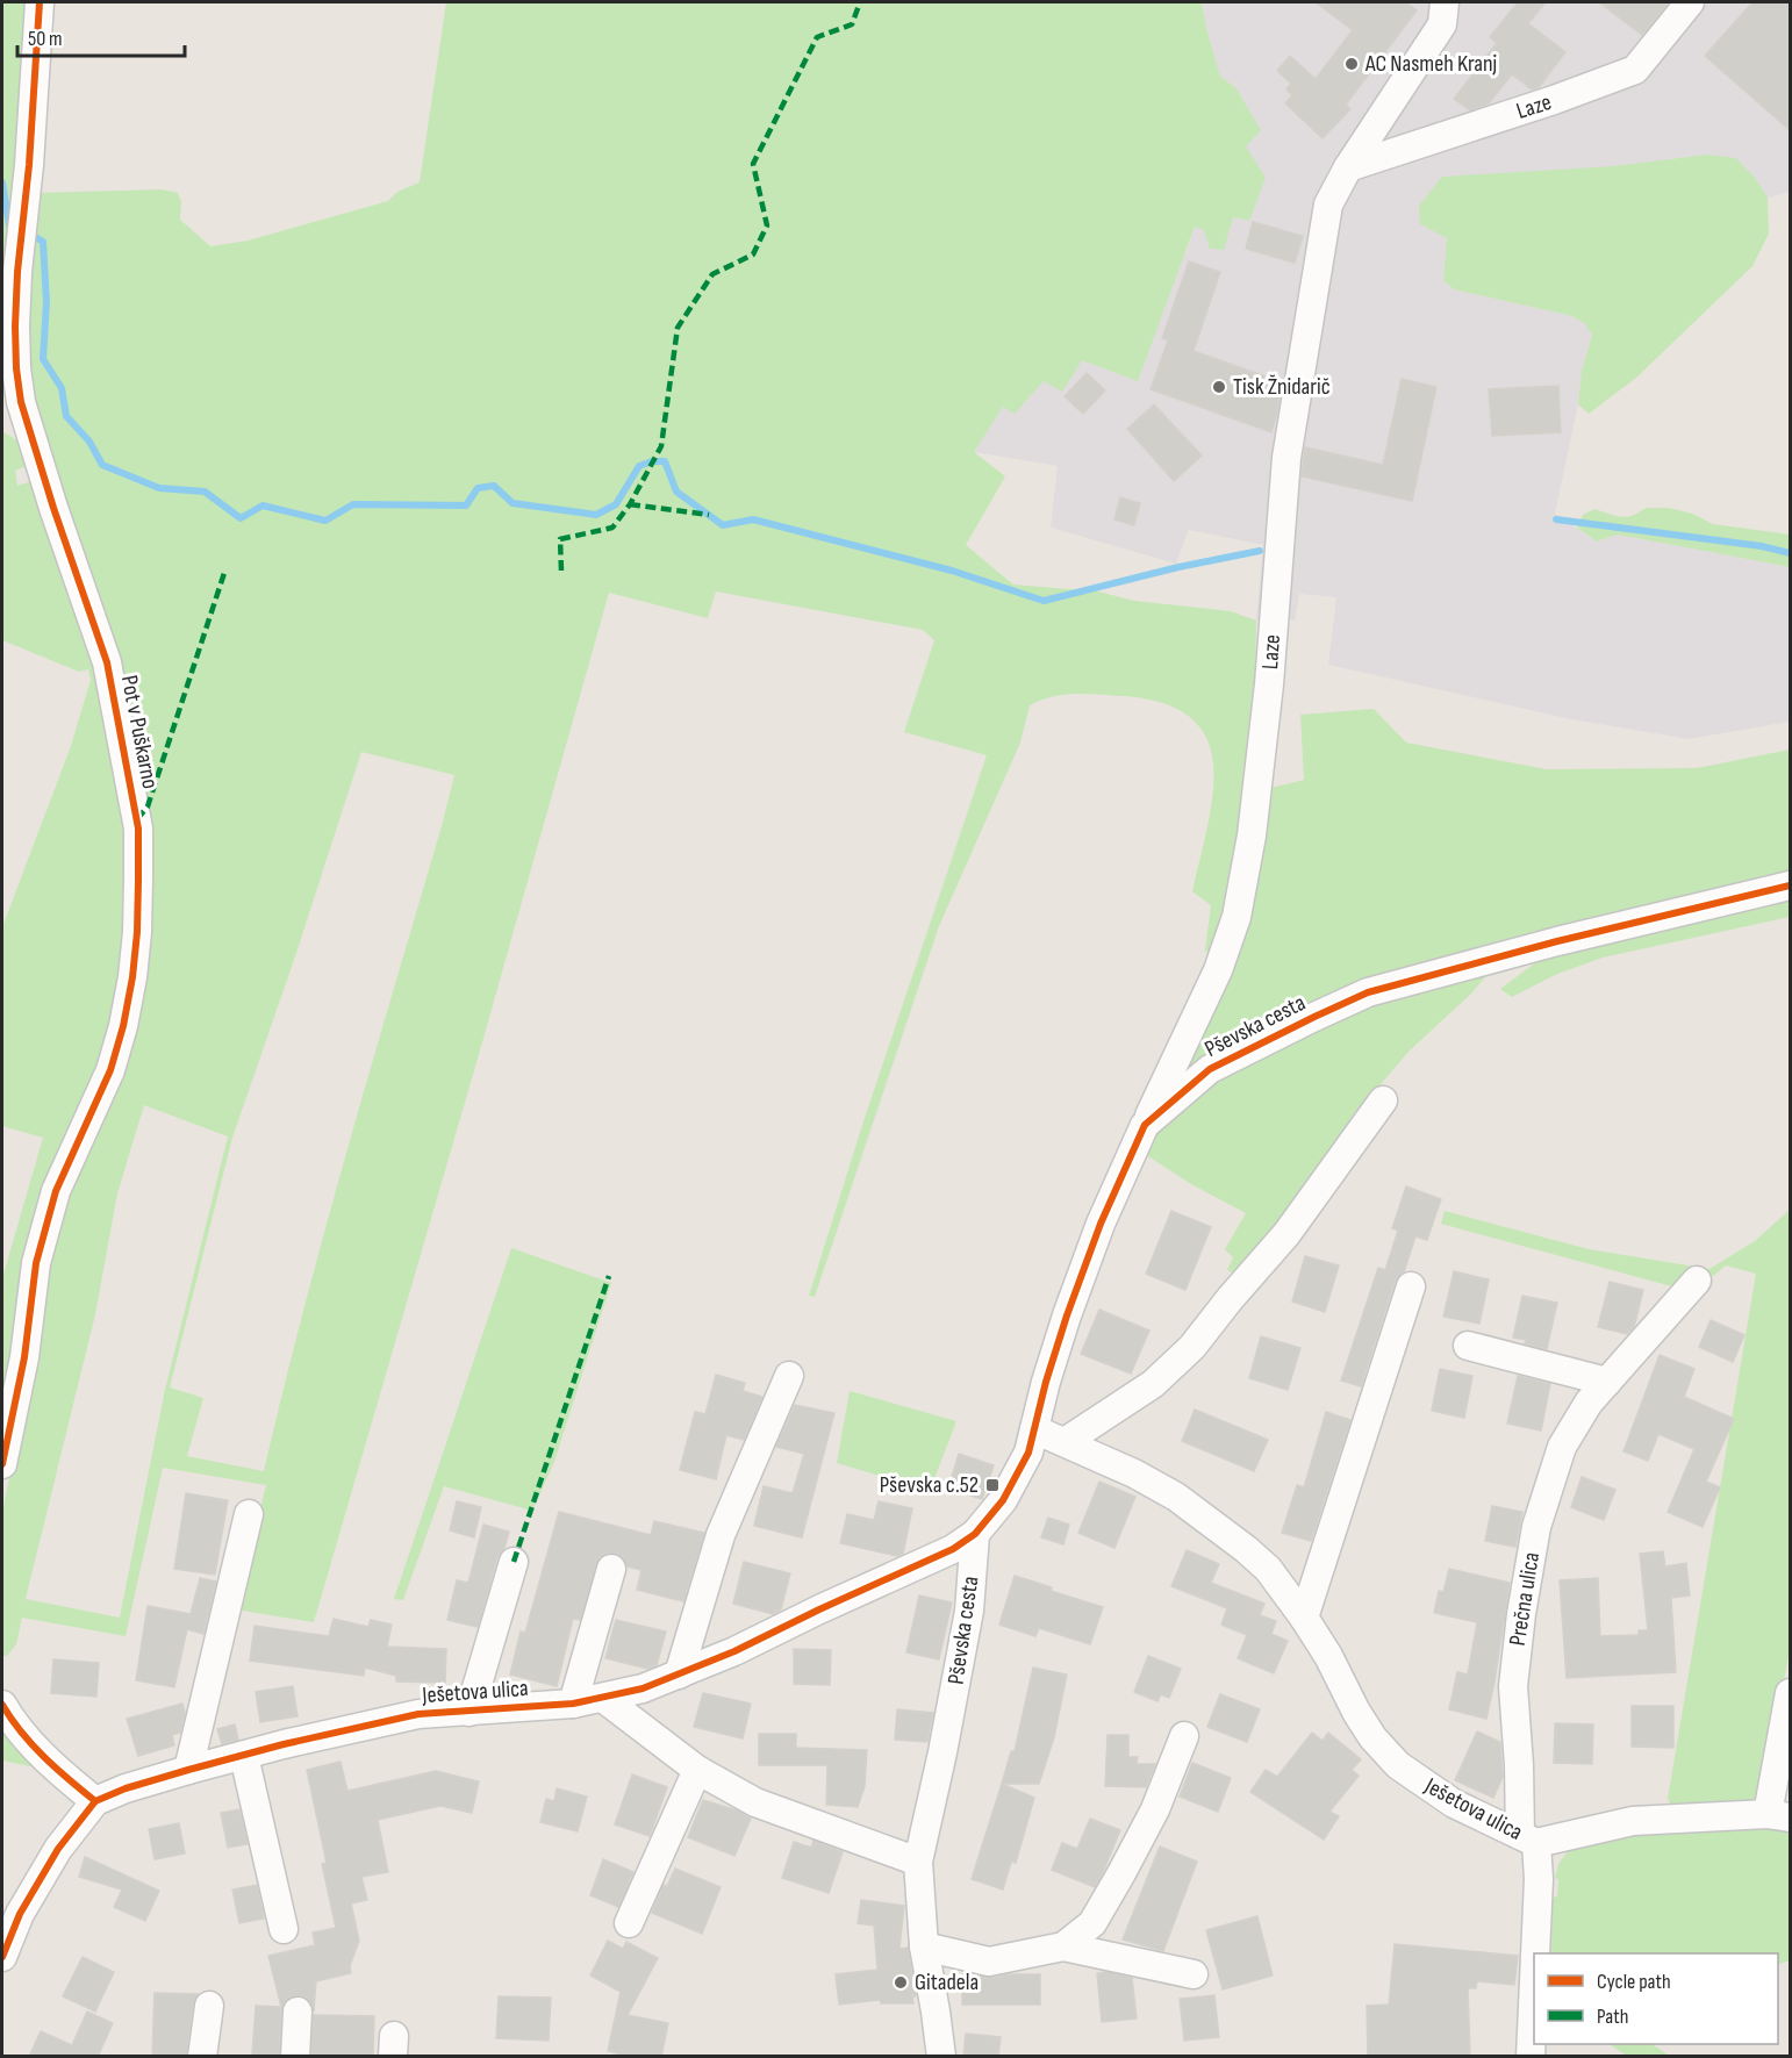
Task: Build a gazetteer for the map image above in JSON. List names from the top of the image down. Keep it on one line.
{"streets":{"street":["Laze","Pot v Puškarno","Pševska cesta","Prečna ulica","Ješetova ulica"]},"crossings":[["Laze","Pševska cesta"],["Pševska cesta","Ješetova ulica"],["Prečna ulica","Ješetova ulica"]],"places":{"other":["AC Nasmeh Kranj","Tisk Žnidarič","Gitadela"],"transit":["Pševska c.52"]},"legend":["Cycle path","Path"],"scale_bar":"50 m"}
